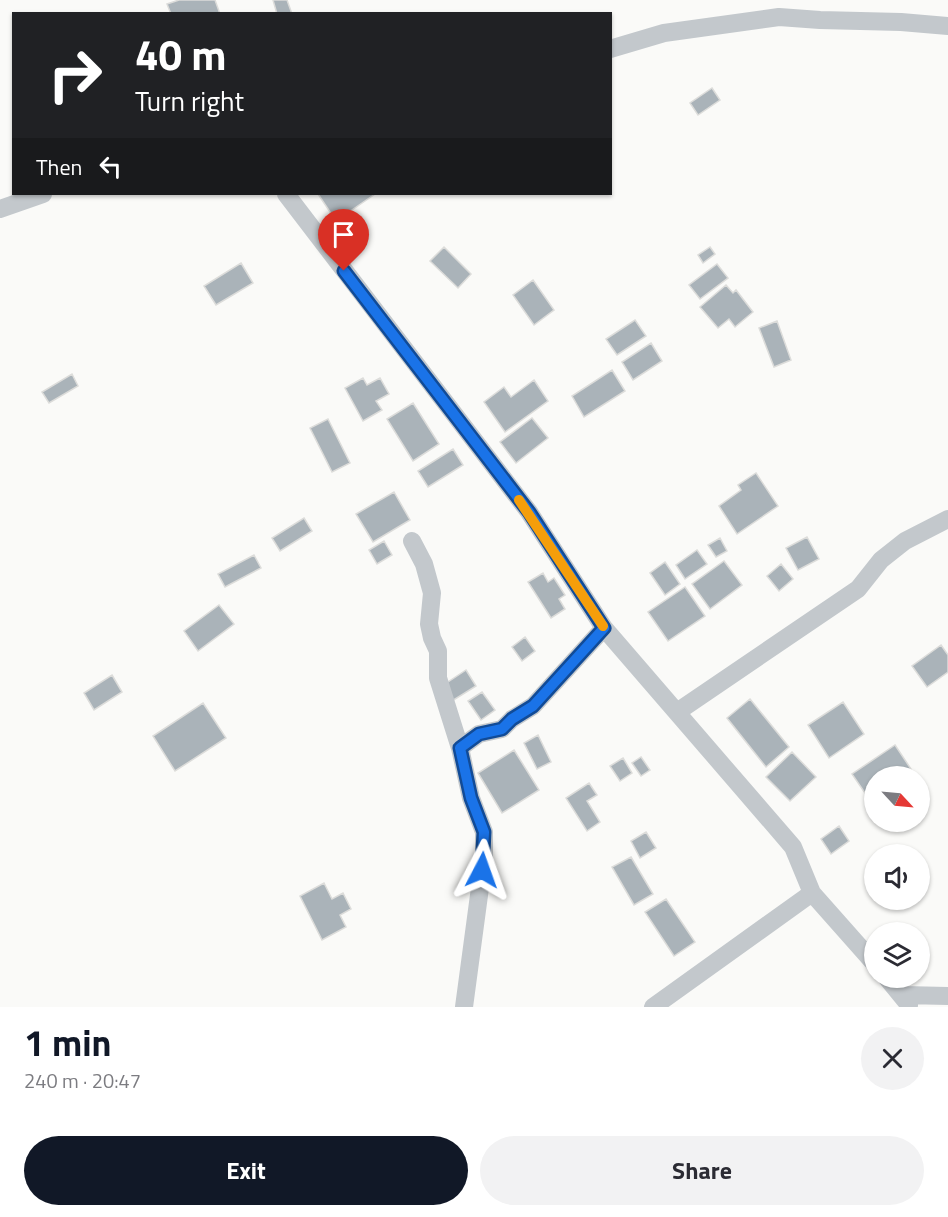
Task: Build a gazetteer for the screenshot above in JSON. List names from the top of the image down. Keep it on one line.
{"north":"bottom right","page":{"turn":["40 m","Turn right"],"then":"Then","heading":["1 min","240 m · 20:47"],"buttons":["Exit","Share"]}}
